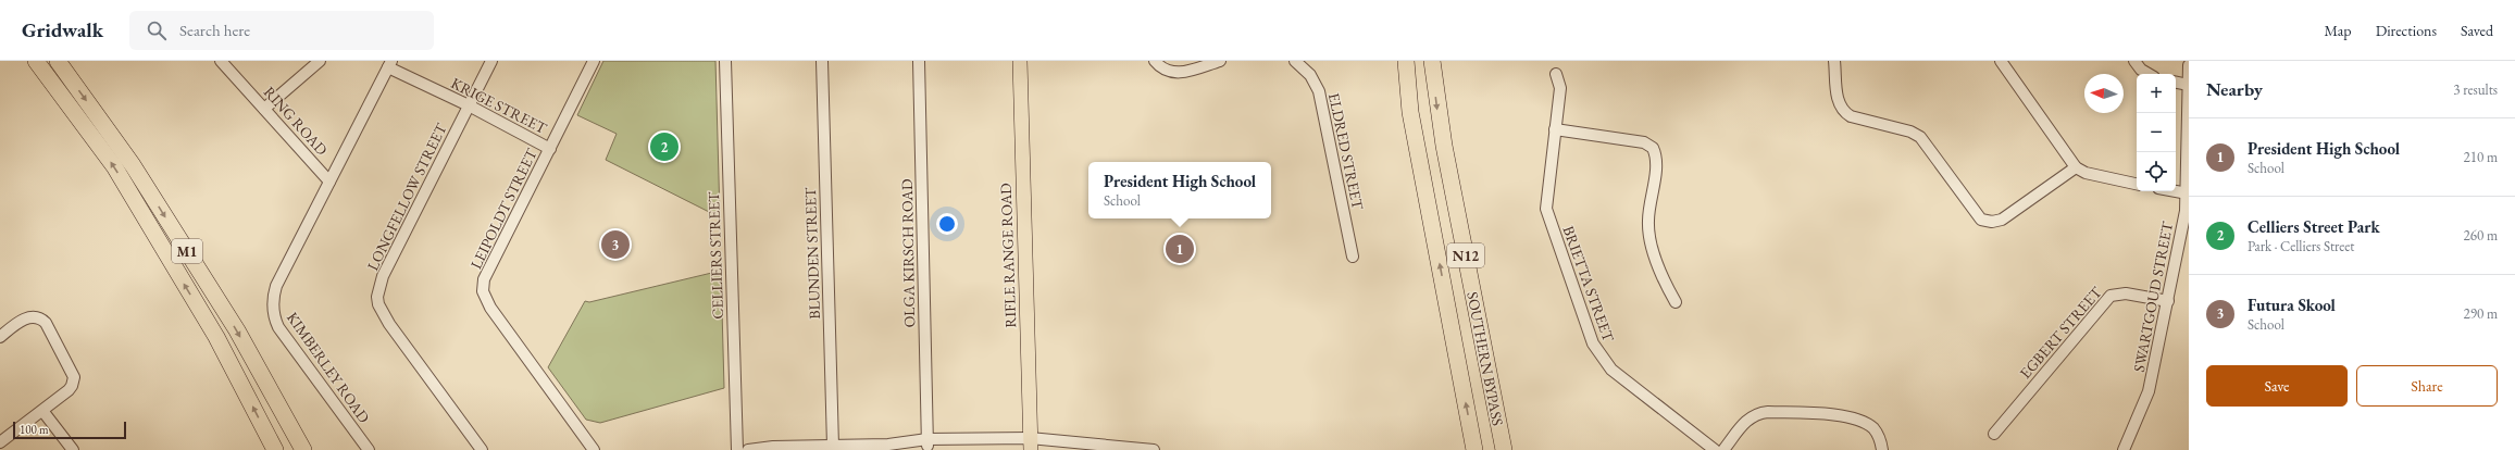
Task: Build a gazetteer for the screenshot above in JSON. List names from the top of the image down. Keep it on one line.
{"streets":{"highway":["M1","N12","SOUTHERN BYPASS"],"main road":["RIFLE RANGE ROAD"],"street":["KRIGE STREET","RING ROAD","ELDRED STREET","LONGFELLOW STREET","LEIPOLDT STREET","BLUNDEN STREET","OLGA KIRSCH ROAD","CELLIERS STREET","BRIETTA STREET","SWARTGOUD STREET","EGBERT STREET","KIMBERLEY ROAD"]},"crossings":[["KRIGE STREET","LONGFELLOW STREET"],["KRIGE STREET","LEIPOLDT STREET"],["KRIGE STREET","KIMBERLEY ROAD"],["RING ROAD","KIMBERLEY ROAD"],["SWARTGOUD STREET","EGBERT STREET"]],"scale_bar":"100 m","north":"left","page":{"header":"Gridwalk","search":"Search here","nav":["Map","Directions","Saved"],"heading":["Nearby","3 results"],"map_buttons":["+","−"],"list":[{"mark":"1","name":"President High School","note":"School","value":"210 m"},{"mark":"2","name":"Celliers Street Park","note":"Park · Celliers Street","value":"260 m"},{"mark":"3","name":"Futura Skool","note":"School","value":"290 m"}],"pins":["2","3","1"],"popup":["President High School","School"],"buttons":["Save","Share"],"scale":"100 m"}}
